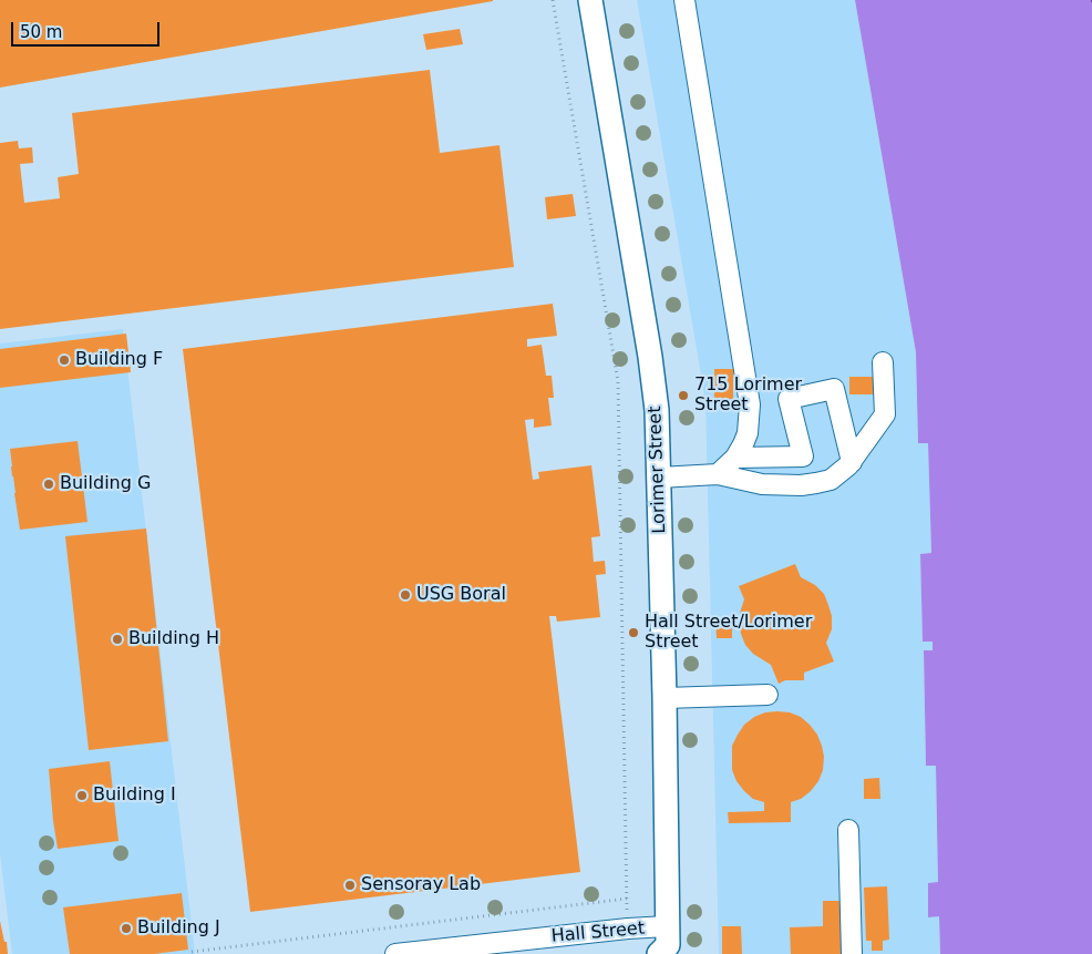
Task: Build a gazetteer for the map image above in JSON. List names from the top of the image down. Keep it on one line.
{"streets":{"main road":["Lorimer Street"],"street":["Hall Street"]},"crossings":[["Lorimer Street","Hall Street"]],"places":["Building F","715 Lorimer Street","Building G","USG Boral","Hall Street/Lorimer Street","Building H","Building I","Sensoray Lab","Building J"],"scale_bar":"50 m"}
